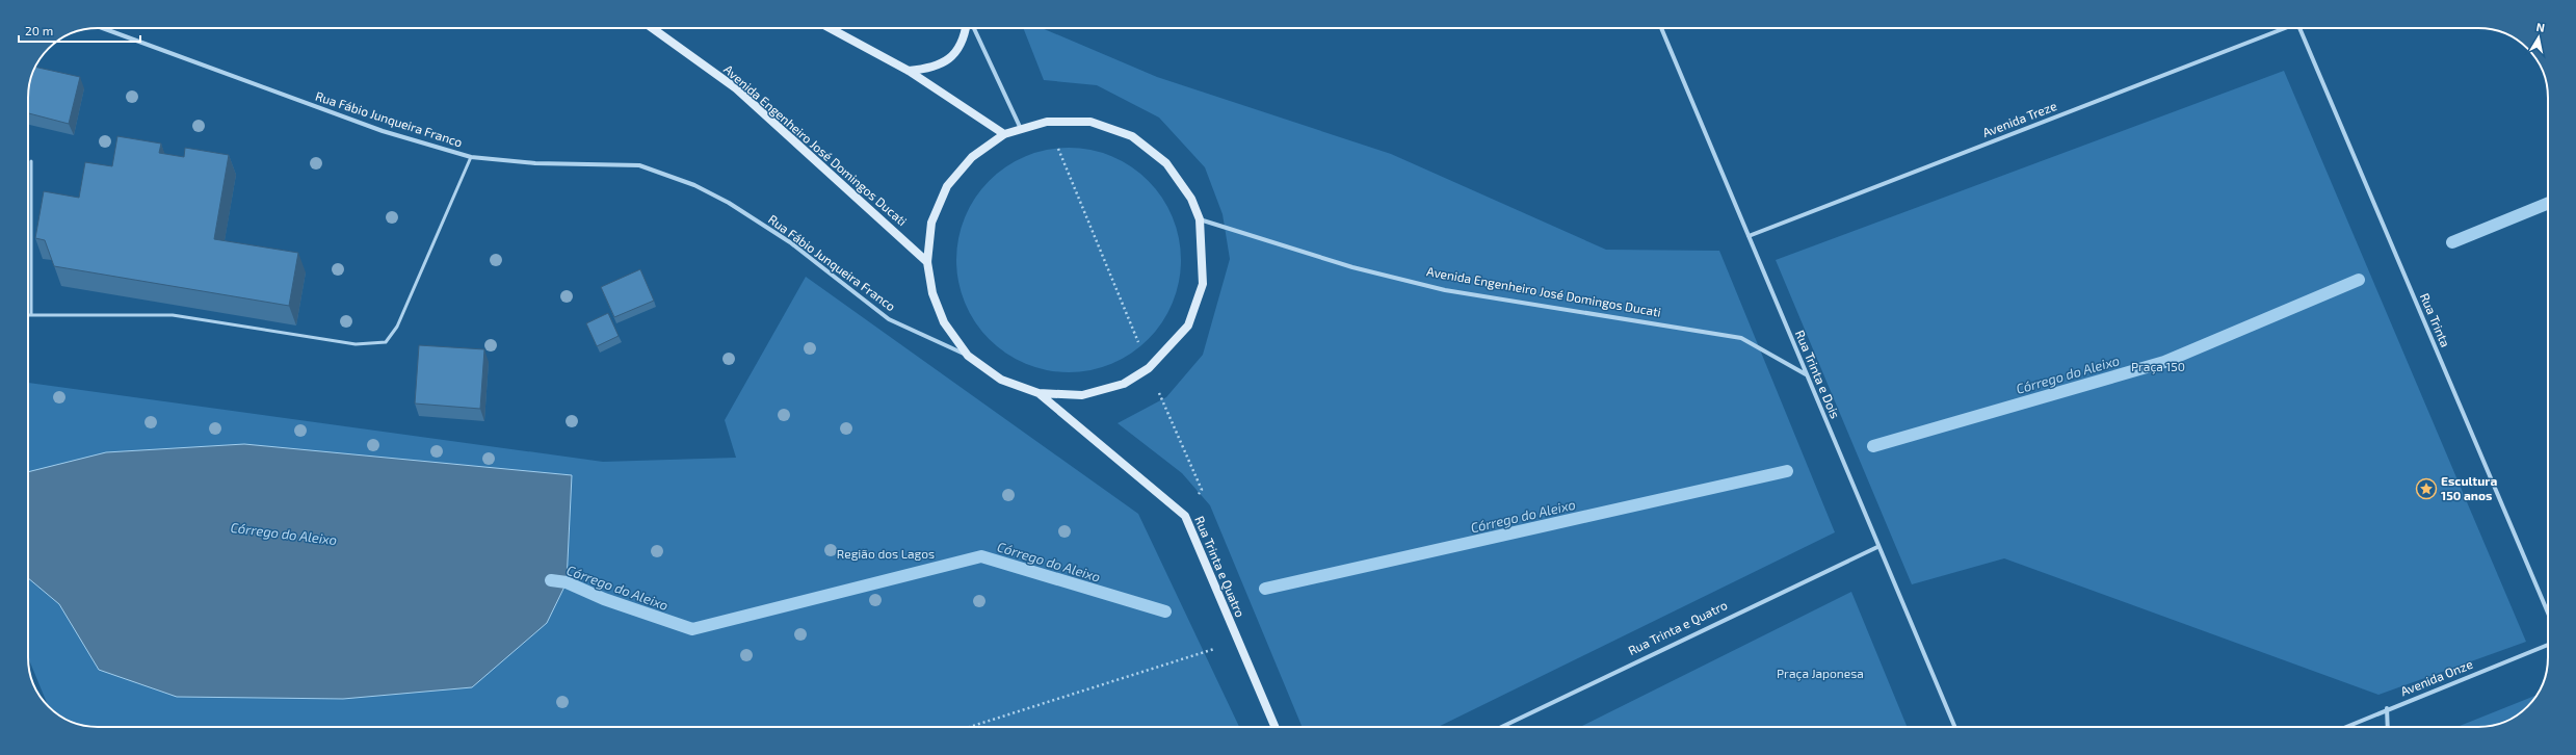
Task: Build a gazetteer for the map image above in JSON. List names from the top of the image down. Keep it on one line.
{"streets":{"main road":["Avenida Engenheiro José Domingos Ducati","Rua Trinta e Quatro"],"street":["Rua Fábio Junqueira Franco","Avenida Treze","Rua Trinta","Rua Trinta e Dois","Avenida Onze"]},"crossings":[["Avenida Treze","Rua Trinta e Dois"],["Avenida Engenheiro José Domingos Ducati","Rua Trinta e Dois"],["Rua Trinta e Dois","Rua Trinta e Quatro"]],"water":["Córrego do Aleixo"],"parks":["Praça 150","Região dos Lagos","Praça Japonesa"],"places":{"place":["Escultura 150 anos"]},"scale_bar":"20 m","north":"top"}
